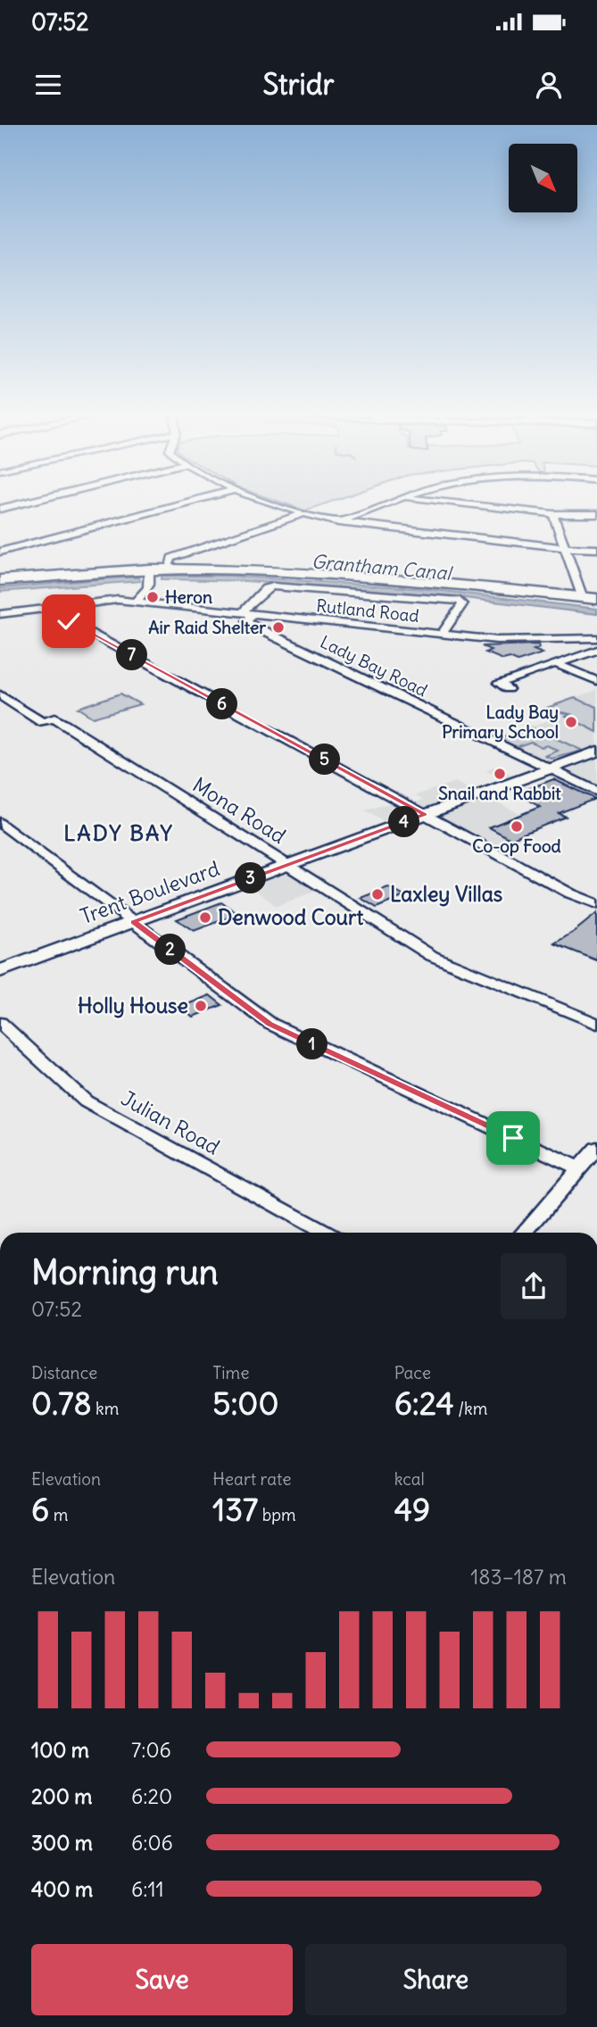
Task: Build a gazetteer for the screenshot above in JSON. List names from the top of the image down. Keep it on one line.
{"streets":{"street":["Rutland Road","Lady Bay Road","Mona Road","Trent Boulevard","Julian Road"]},"crossings":[["Rutland Road","Lady Bay Road"],["Lady Bay Road","Trent Boulevard"],["Mona Road","Trent Boulevard"]],"districts":["LADY BAY"],"water":["Grantham Canal"],"places":["Heron","Air Raid Shelter","Lady Bay Primary School","Snail and Rabbit","Co-op Food","Laxley Villas","Denwood Court","Holly House"],"north":"bottom right","page":{"status":"07:52","header":"Stridr","pins":["7","6","5","4","3","2","1"],"heading":["Morning run","07:52"],"stats":[["Distance","0.78 km"],["Time","5:00"],["Pace","6:24 /km"],["Elevation","6 m"],["Heart rate","137 bpm"],["kcal","49"]],"chart":["Elevation","183–187 m"],"list":[{"name":"100 m","note":"7:06"},{"name":"200 m","note":"6:20"},{"name":"300 m","note":"6:06"},{"name":"400 m","note":"6:11"}],"buttons":["Save","Share"]}}
